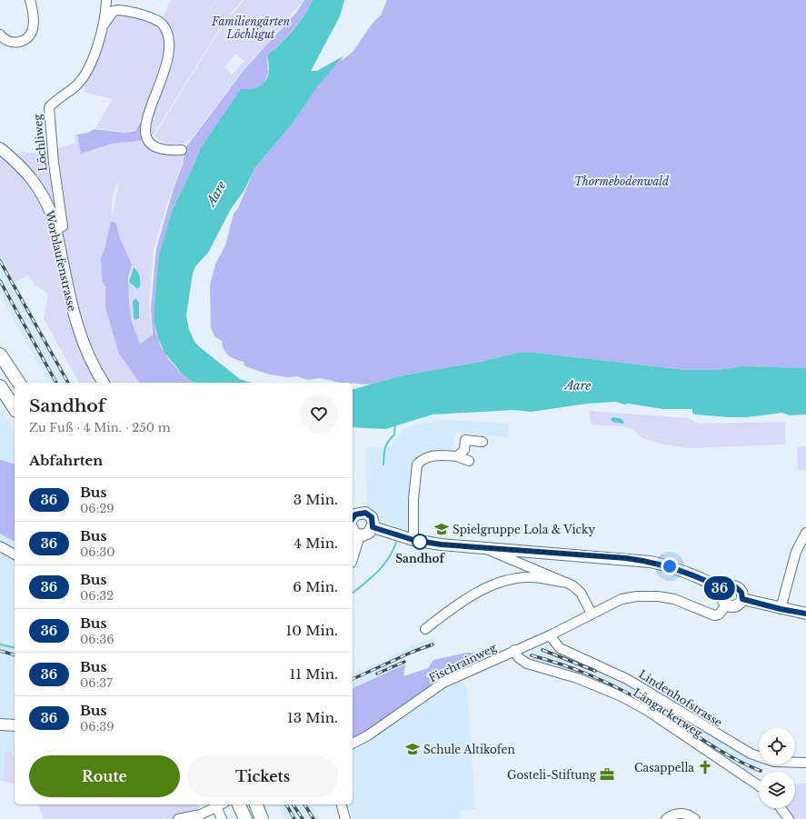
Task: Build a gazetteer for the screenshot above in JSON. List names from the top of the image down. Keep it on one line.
{"streets":{"main road":["Worblaufenstrasse"],"street":["Löchliweg","Fischrainweg","Lindenhofstrasse","Längackerweg"]},"crossings":[["Löchliweg","Worblaufenstrasse"],["Fischrainweg","Lindenhofstrasse"],["Fischrainweg","Längackerweg"]],"water":["Aare"],"parks":["Familiengärten Löchligut","Thormebodenwald"],"places":{"school or university":["Spielgruppe Lola & Vicky","Schule Altikofen"],"other":["Sandhof"],"church":["Casappella"],"office":["Gosteli-Stiftung"]},"lines":["bus line 36"],"page":{"on_map":"36","heading":[["Sandhof","Zu Fuß · 4 Min. · 250 m"],"Abfahrten"],"list":[{"mark":"36","name":"Bus","note":"06:29","value":"3 Min."},{"mark":"36","name":"Bus","note":"06:30","value":"4 Min."},{"mark":"36","name":"Bus","note":"06:32","value":"6 Min."},{"mark":"36","name":"Bus","note":"06:36","value":"10 Min."},{"mark":"36","name":"Bus","note":"06:37","value":"11 Min."},{"mark":"36","name":"Bus","note":"06:39","value":"13 Min."}],"buttons":["Route","Tickets"]}}
